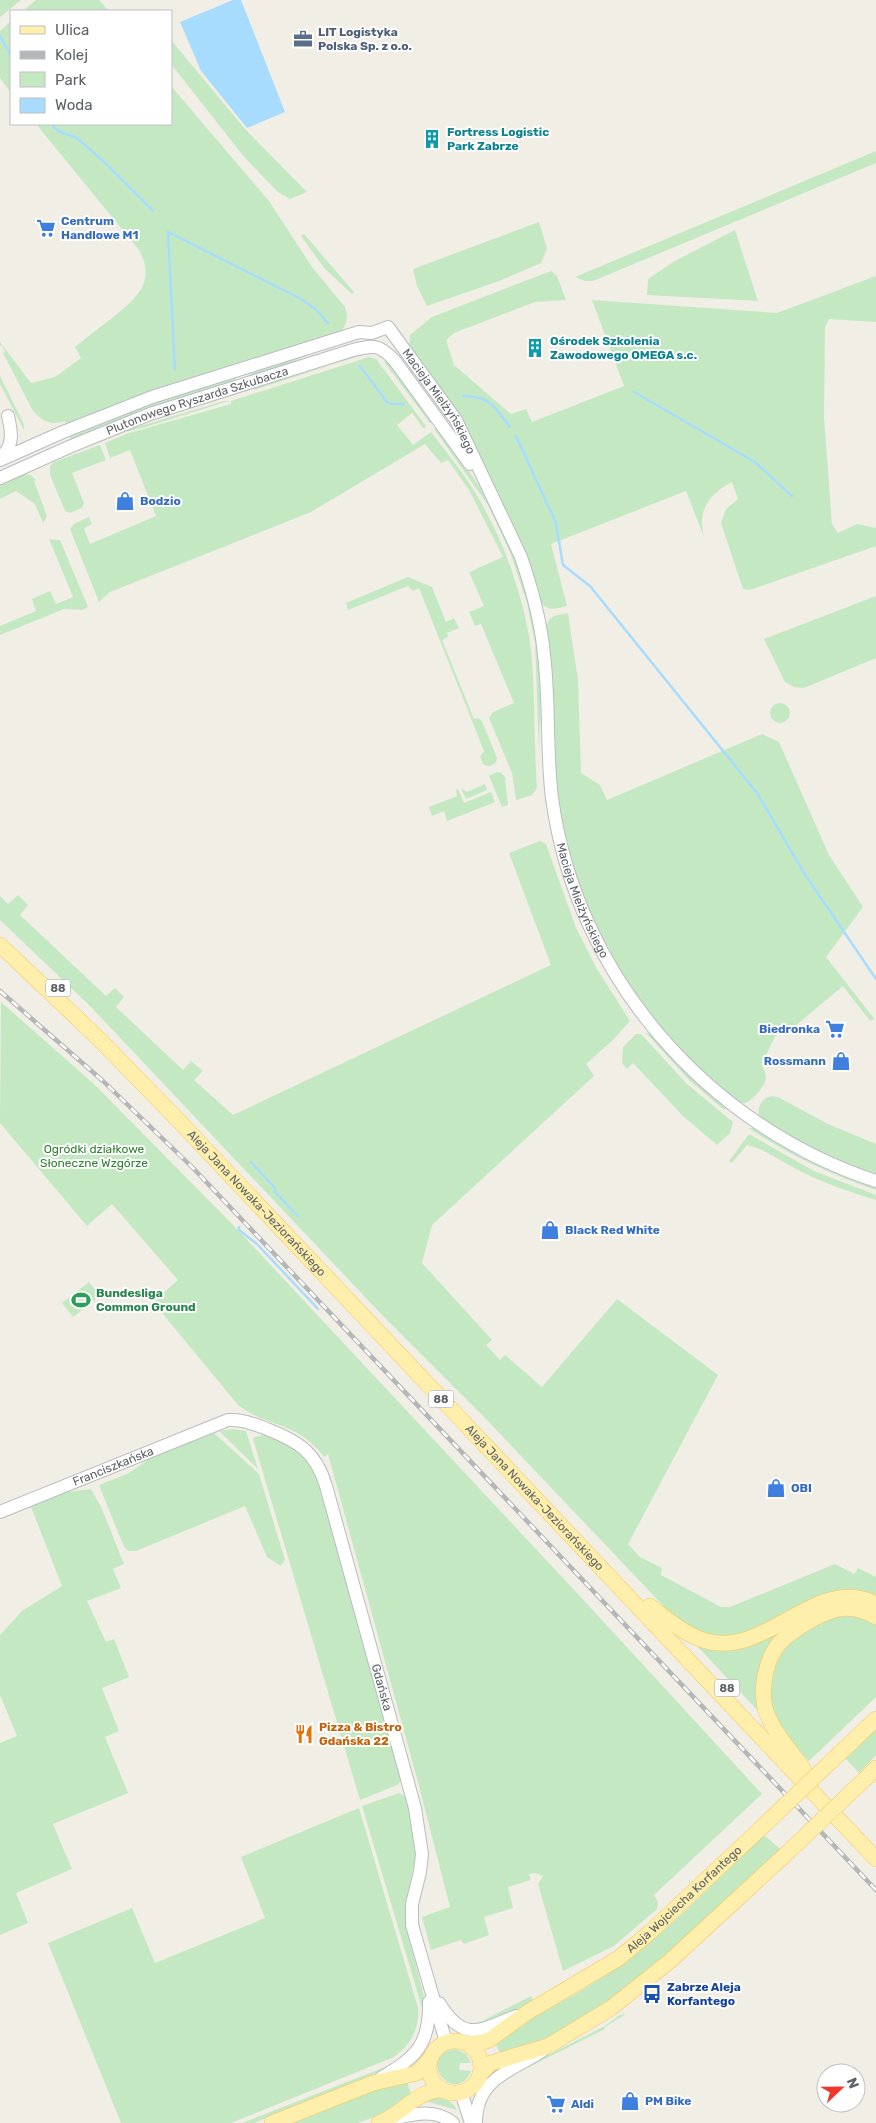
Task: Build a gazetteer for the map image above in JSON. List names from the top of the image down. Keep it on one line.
{"streets":{"main road":["88","Aleja Jana Nowaka-Jeziorańskiego","Aleja Wojciecha Korfantego"],"street":["Plutonowego Ryszarda Szkubacza","Macieja Mielżyńskiego","Franciszkańska","Gdańska"]},"crossings":[["Plutonowego Ryszarda Szkubacza","Macieja Mielżyńskiego"],["Franciszkańska","Gdańska"],["Gdańska","Aleja Wojciecha Korfantego"]],"parks":["Ogródki działkowe Słoneczne Wzgórze"],"places":{"office":["LIT Logistyka Polska Sp. z o.o."],"building":["Fortress Logistic Park Zabrze","Ośrodek Szkolenia Zawodowego OMEGA s.c."],"supermarket":["Centrum Handlowe M1","Biedronka","Aldi"],"shop":["Bodzio","Rossmann","Black Red White","OBI","PM Bike"],"sports":["Bundesliga Common Ground"],"restaurant":["Pizza & Bistro Gdańska 22"],"bus stop":["Zabrze Aleja Korfantego"]},"legend":["Ulica","Kolej","Park","Woda"],"north":"right"}
